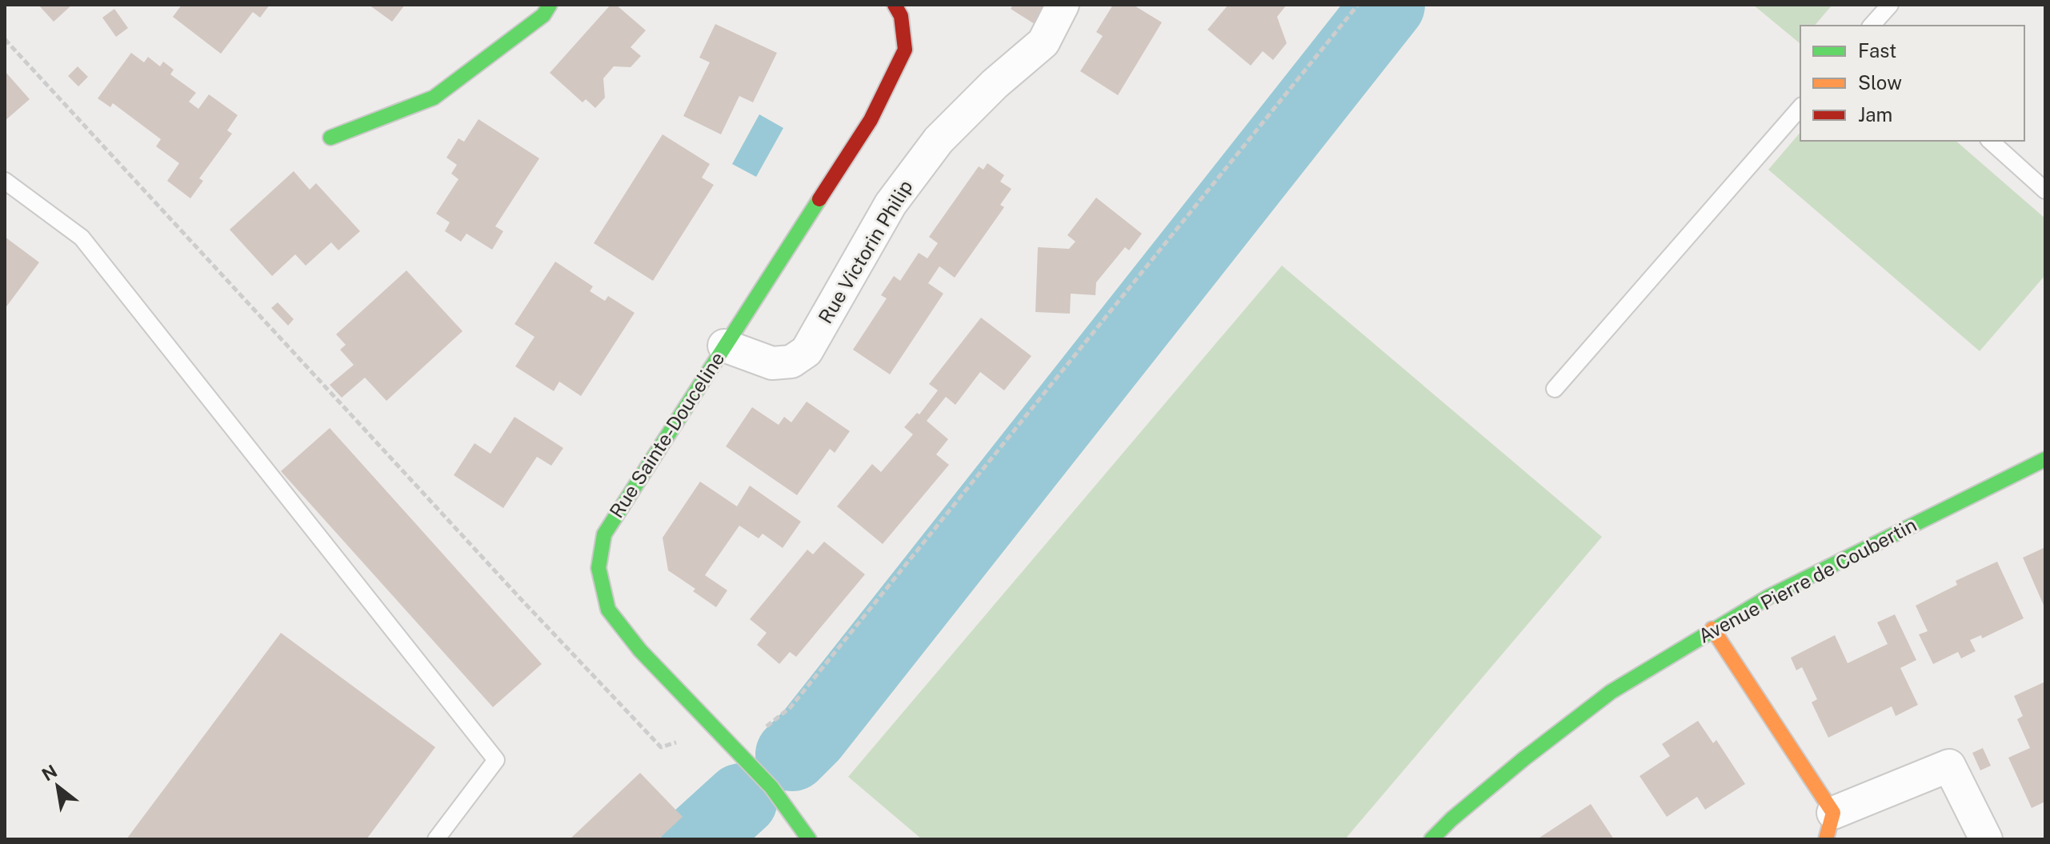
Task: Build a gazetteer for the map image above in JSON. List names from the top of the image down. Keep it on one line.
{"streets":{"street":["Rue Victorin Philip","Rue Sainte-Douceline","Avenue Pierre de Coubertin"]},"crossings":[["Rue Victorin Philip","Rue Sainte-Douceline"]],"legend":["Fast","Slow","Jam"],"north":"top left"}
